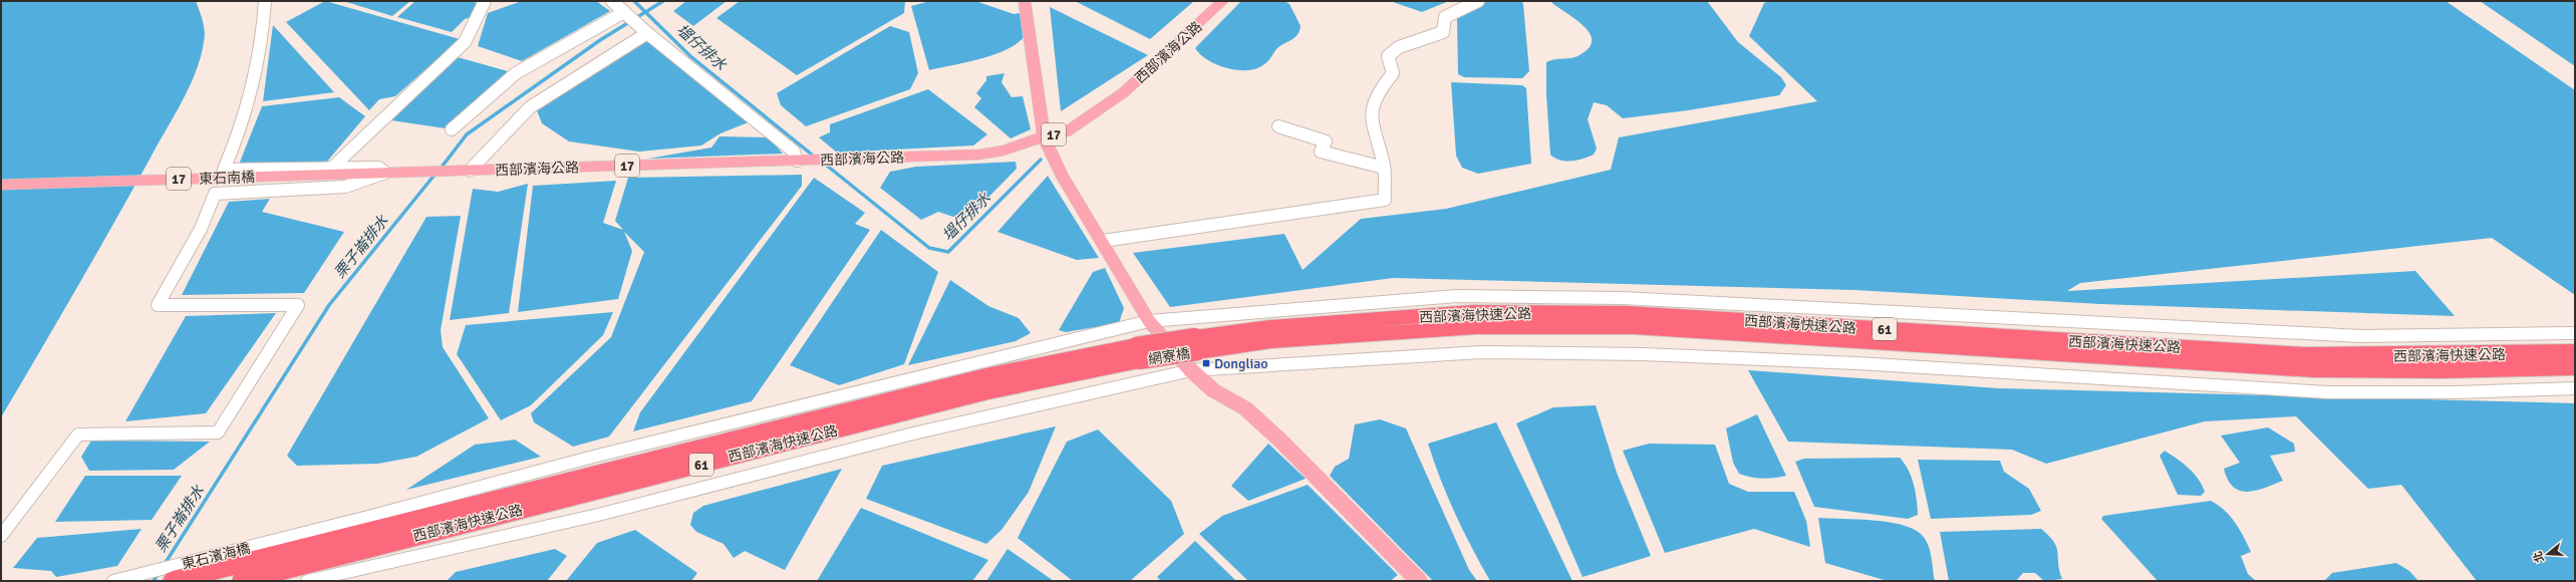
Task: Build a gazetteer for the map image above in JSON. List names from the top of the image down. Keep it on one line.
{"streets":{"highway":["西部濱海快速公路","61","網寮橋","東石濱海橋"],"main road":["西部濱海公路","17","東石南橋"]},"crossings":[["西部濱海公路","東石南橋"],["西部濱海快速公路","網寮橋"],["西部濱海快速公路","東石濱海橋"]],"water":["塭仔排水","栗子崙排水"],"places":{"transit":["Dongliao"]},"north":"left"}
